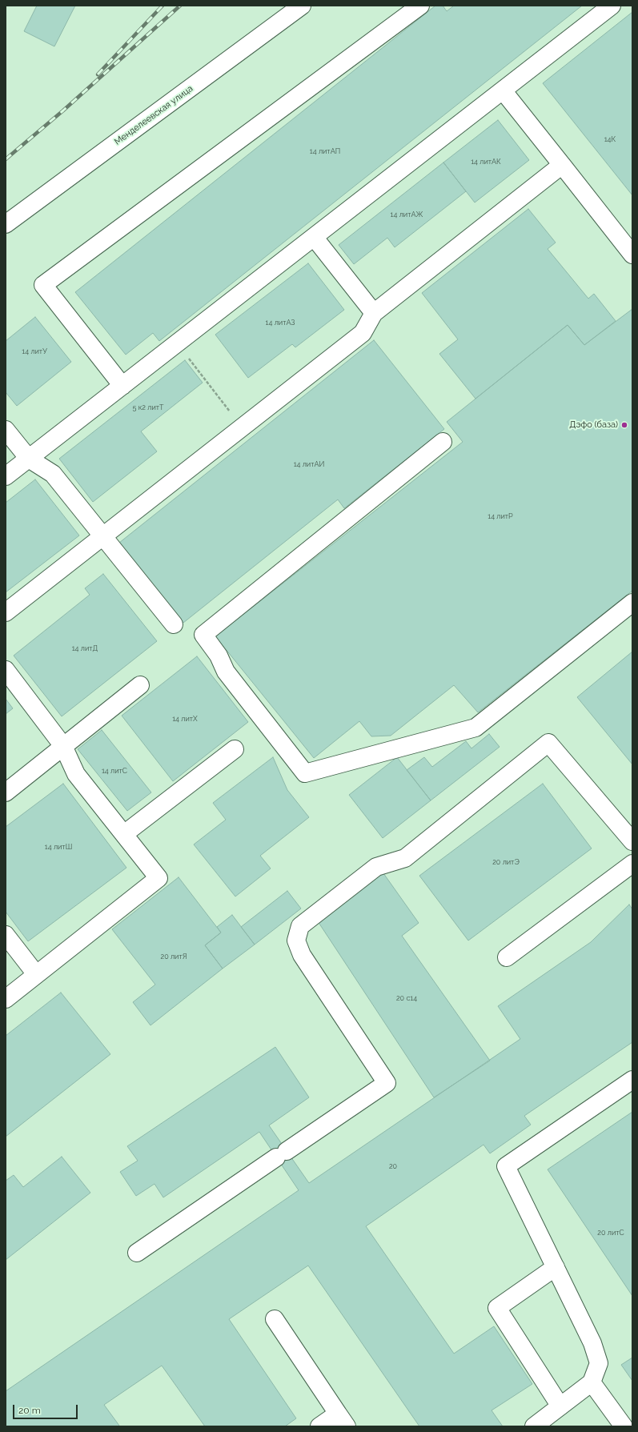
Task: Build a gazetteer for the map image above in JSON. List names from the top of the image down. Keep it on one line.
{"streets":{"street":["Менделеевская улица"]},"places":["Дэфо (база)"],"house_numbers":["14К","14 литАП","14 литАК","14 литАЖ","14 литАЗ","14 литУ","5 к2 литТ","14 литАИ","14 литР","14 литД","14 литХ","14 литС","14 литШ","20 литЭ","20 литЯ","20 с14","20","20 литС"],"scale_bar":"20 m"}
